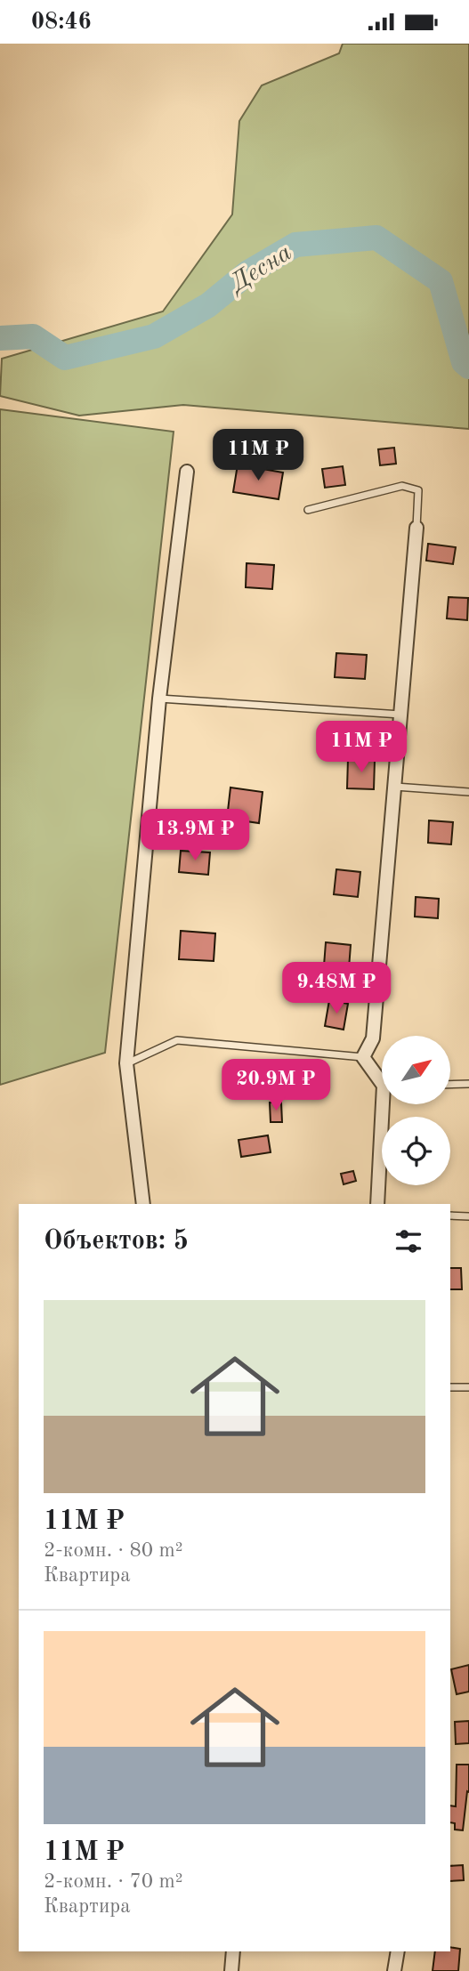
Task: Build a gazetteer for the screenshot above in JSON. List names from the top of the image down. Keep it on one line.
{"water":["Десна"],"north":"top right","page":{"status":"08:46","price":["11M ₽","11M ₽","13.9M ₽","9.48M ₽","20.9M ₽"],"heading":"Объектов: 5","list":[{"name":"11M ₽","note":"2-комн. · 80 m² · Квартира"},{"name":"11M ₽","note":"2-комн. · 70 m² · Квартира"}]}}
